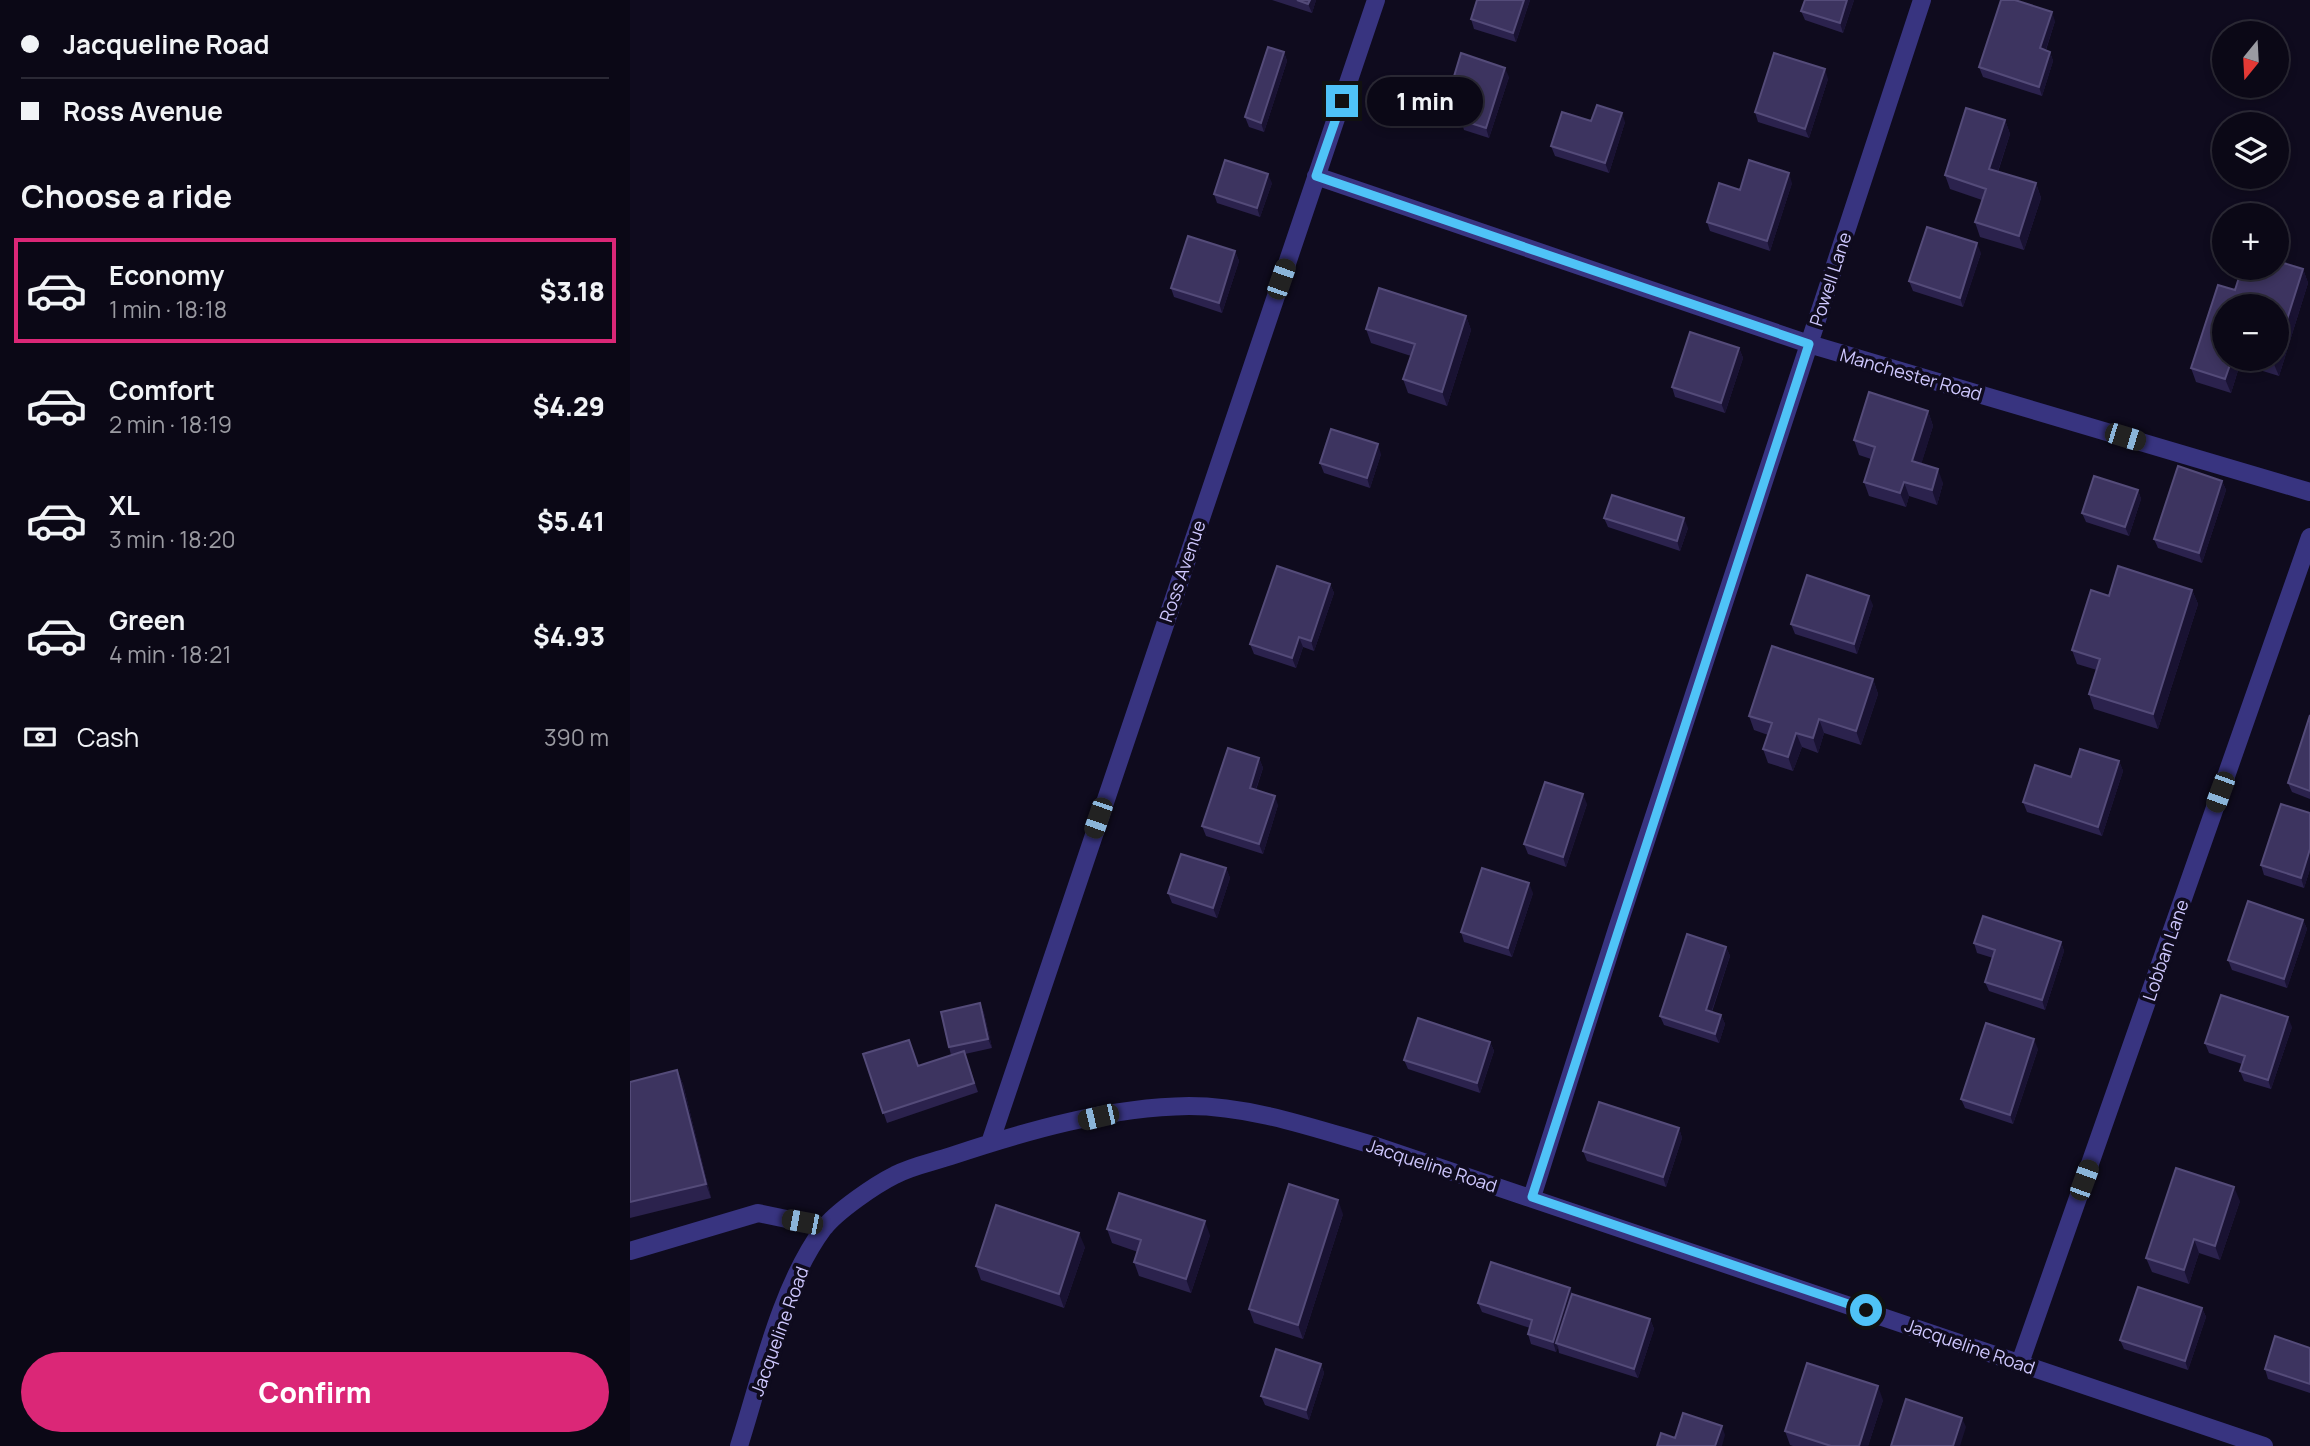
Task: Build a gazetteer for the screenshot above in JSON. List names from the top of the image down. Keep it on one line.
{"streets":{"street":["Powell Lane","Manchester Road","Ross Avenue","Lobban Lane","Jacqueline Road"]},"crossings":[["Powell Lane","Manchester Road"],["Powell Lane","Jacqueline Road"],["Manchester Road","Ross Avenue"],["Ross Avenue","Jacqueline Road"],["Lobban Lane","Jacqueline Road"]],"north":"bottom","page":{"banner":["Jacqueline Road","Ross Avenue"],"map_buttons":["+","−"],"bubble":"1 min","heading":"Choose a ride","list":[{"name":"Economy","note":"1 min · 18:18","value":"$3.18"},{"name":"Comfort","note":"2 min · 18:19","value":"$4.29"},{"name":"XL","note":"3 min · 18:20","value":"$5.41"},{"name":"Green","note":"4 min · 18:21","value":"$4.93"}],"pay":["Cash","390 m"],"buttons":"Confirm"}}
